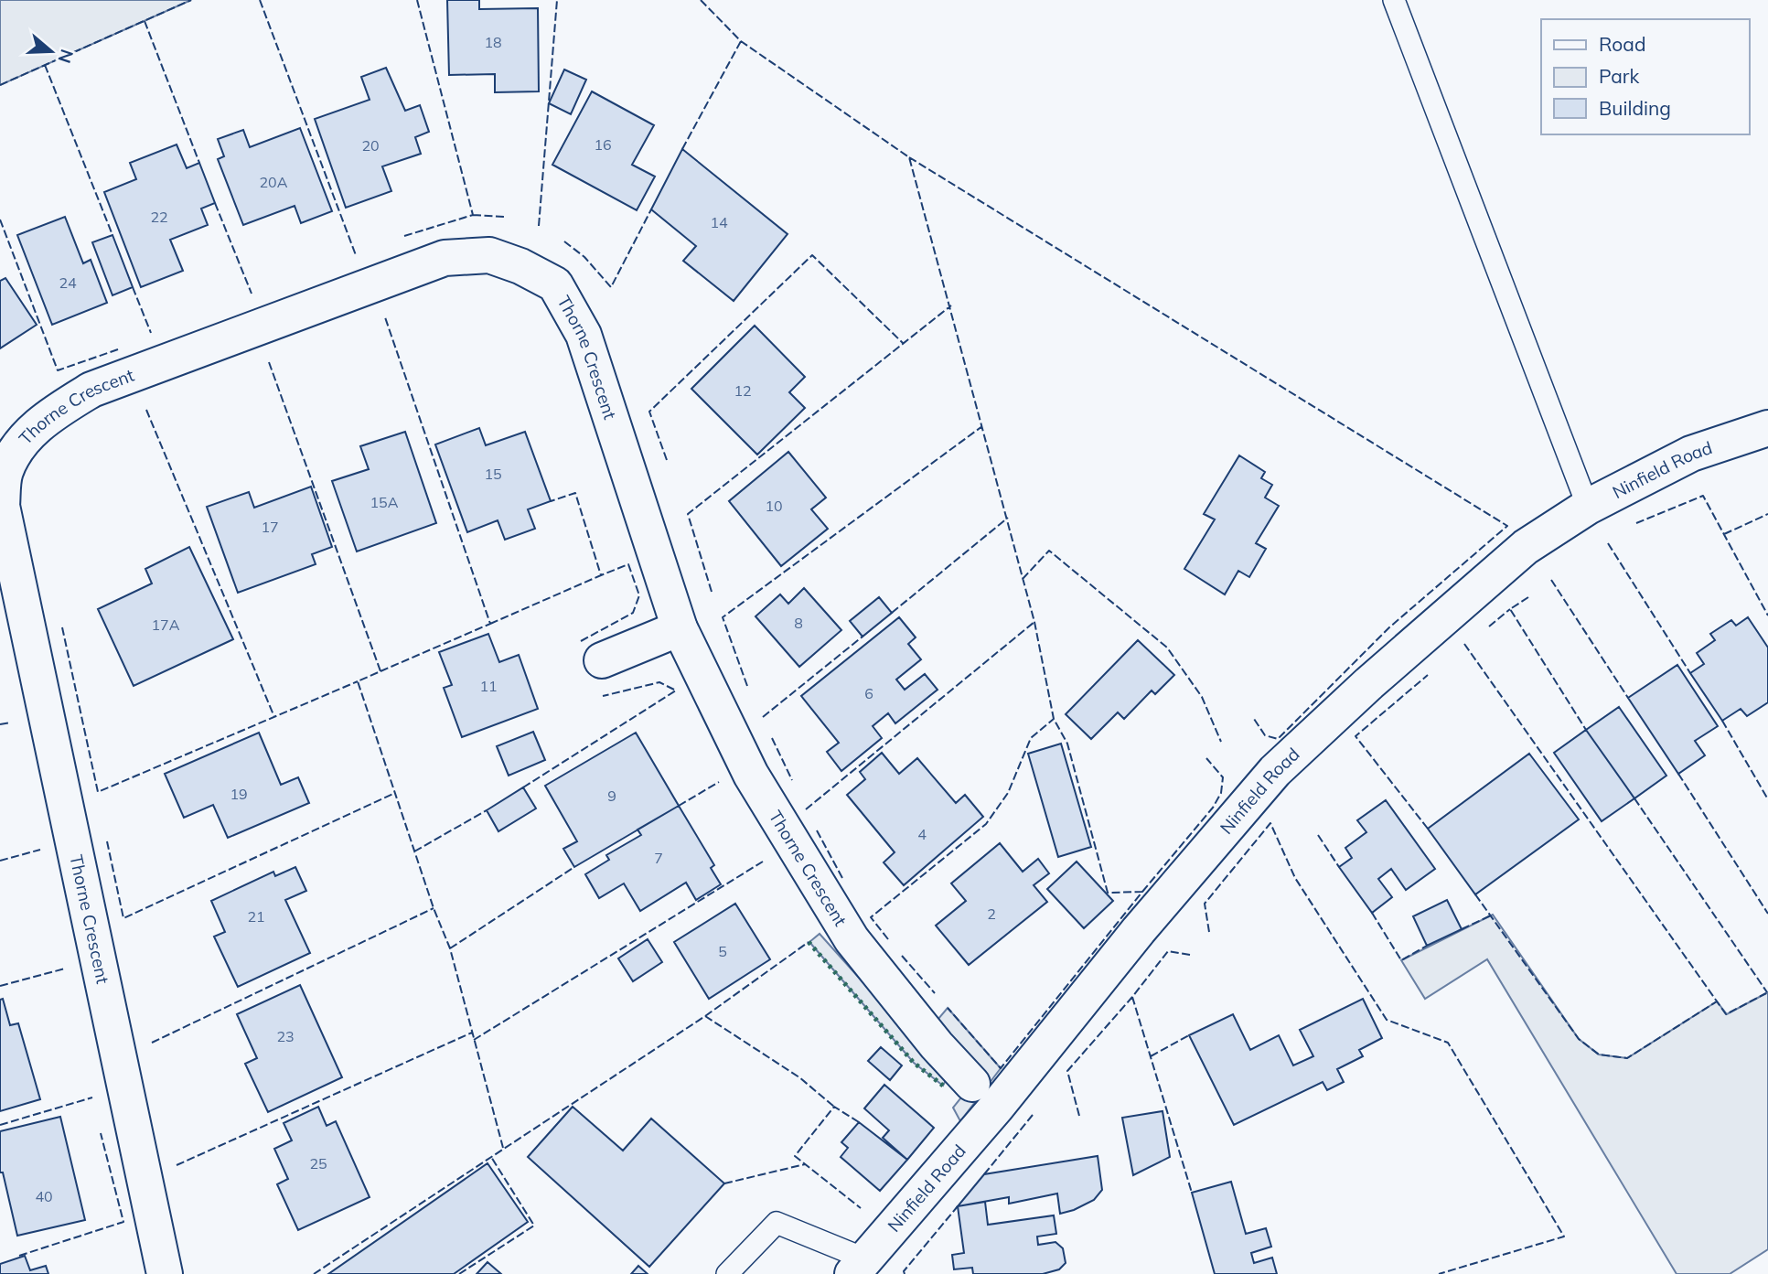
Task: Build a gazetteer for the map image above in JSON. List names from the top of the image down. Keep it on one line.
{"streets":{"street":["Thorne Crescent","Ninfield Road"]},"house_numbers":["18","16","20","20A","22","14","24","12","15","15A","10","17","8","17A","11","6","19","9","4","7","2","21","5","23","25","40"],"legend":["Road","Park","Building"],"north":"right"}
